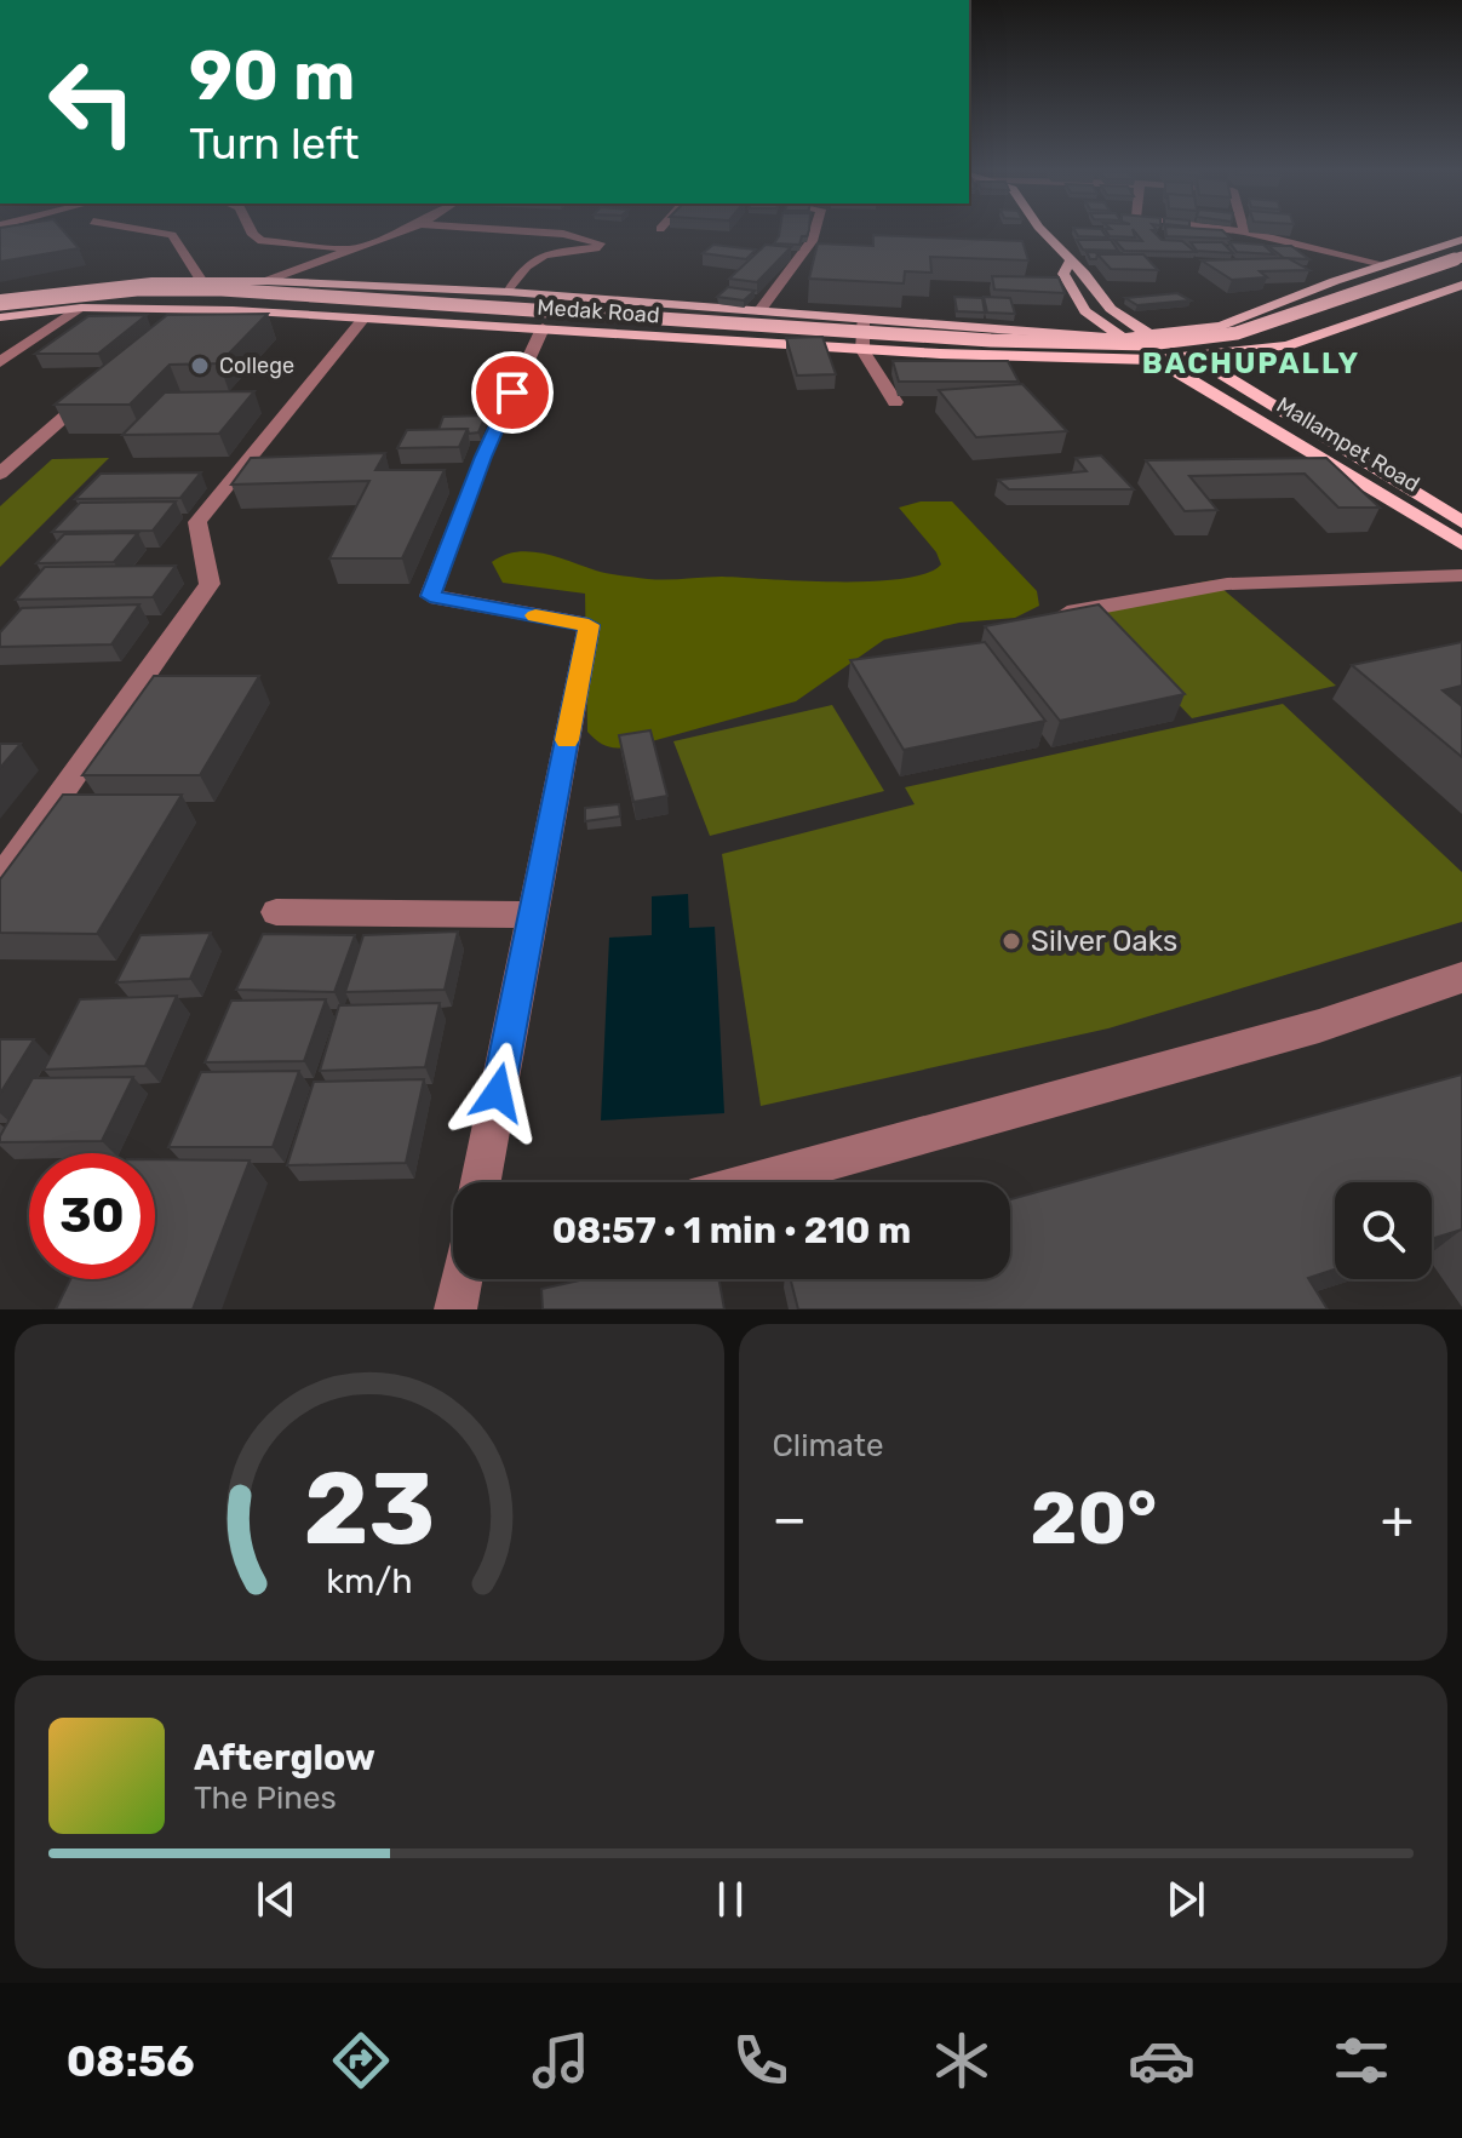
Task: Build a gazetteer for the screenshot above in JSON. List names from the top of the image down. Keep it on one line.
{"streets":{"main road":["Medak Road","Mallampet Road"]},"crossings":[["Medak Road","Mallampet Road"]],"districts":["BACHUPALLY"],"places":["College","Silver Oaks"],"page":{"turn":["90 m","Turn left"],"limit":"30","trip":"08:57 · 1 min · 210 m","tile":"Climate","heat":["−","20°","+"],"song":["Afterglow","The Pines"],"tabs":"08:56","gauge":["23","km/h"]}}
